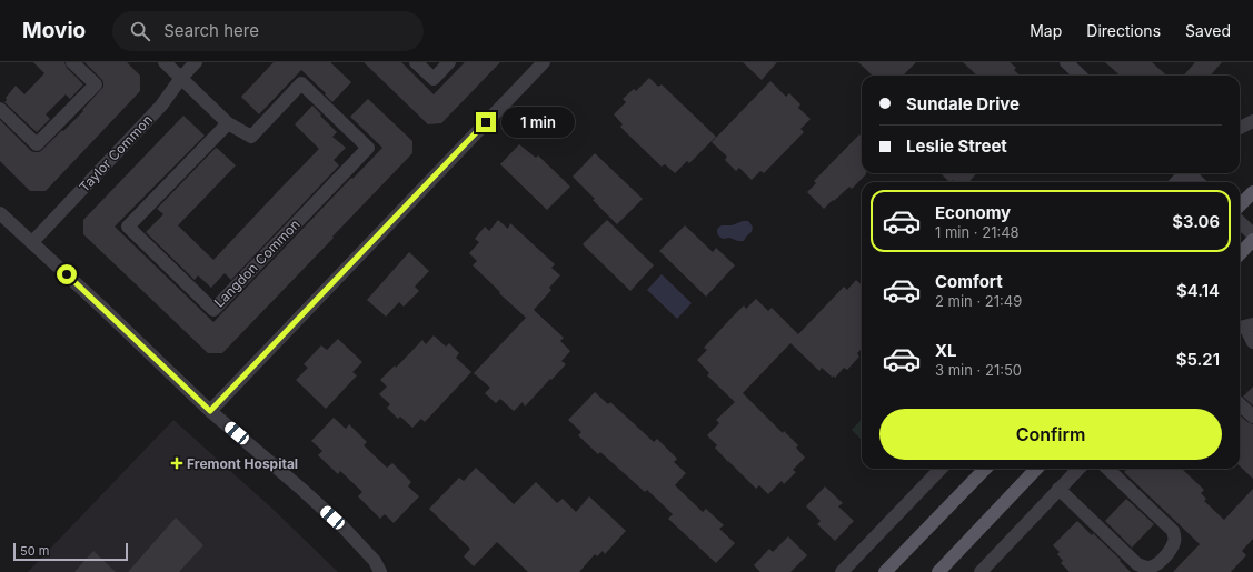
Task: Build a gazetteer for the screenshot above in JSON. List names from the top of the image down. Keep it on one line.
{"streets":{"street":["Taylor Common","Langdon Common"]},"places":{"health":["Fremont Hospital"]},"scale_bar":"50 m","page":{"header":"Movio","search":"Search here","nav":["Map","Directions","Saved"],"banner":["Sundale Drive","Leslie Street"],"bubble":"1 min","list":[{"name":"Economy","note":"1 min · 21:48","value":"$3.06"},{"name":"Comfort","note":"2 min · 21:49","value":"$4.14"},{"name":"XL","note":"3 min · 21:50","value":"$5.21"}],"buttons":"Confirm","scale":"50 m"}}
